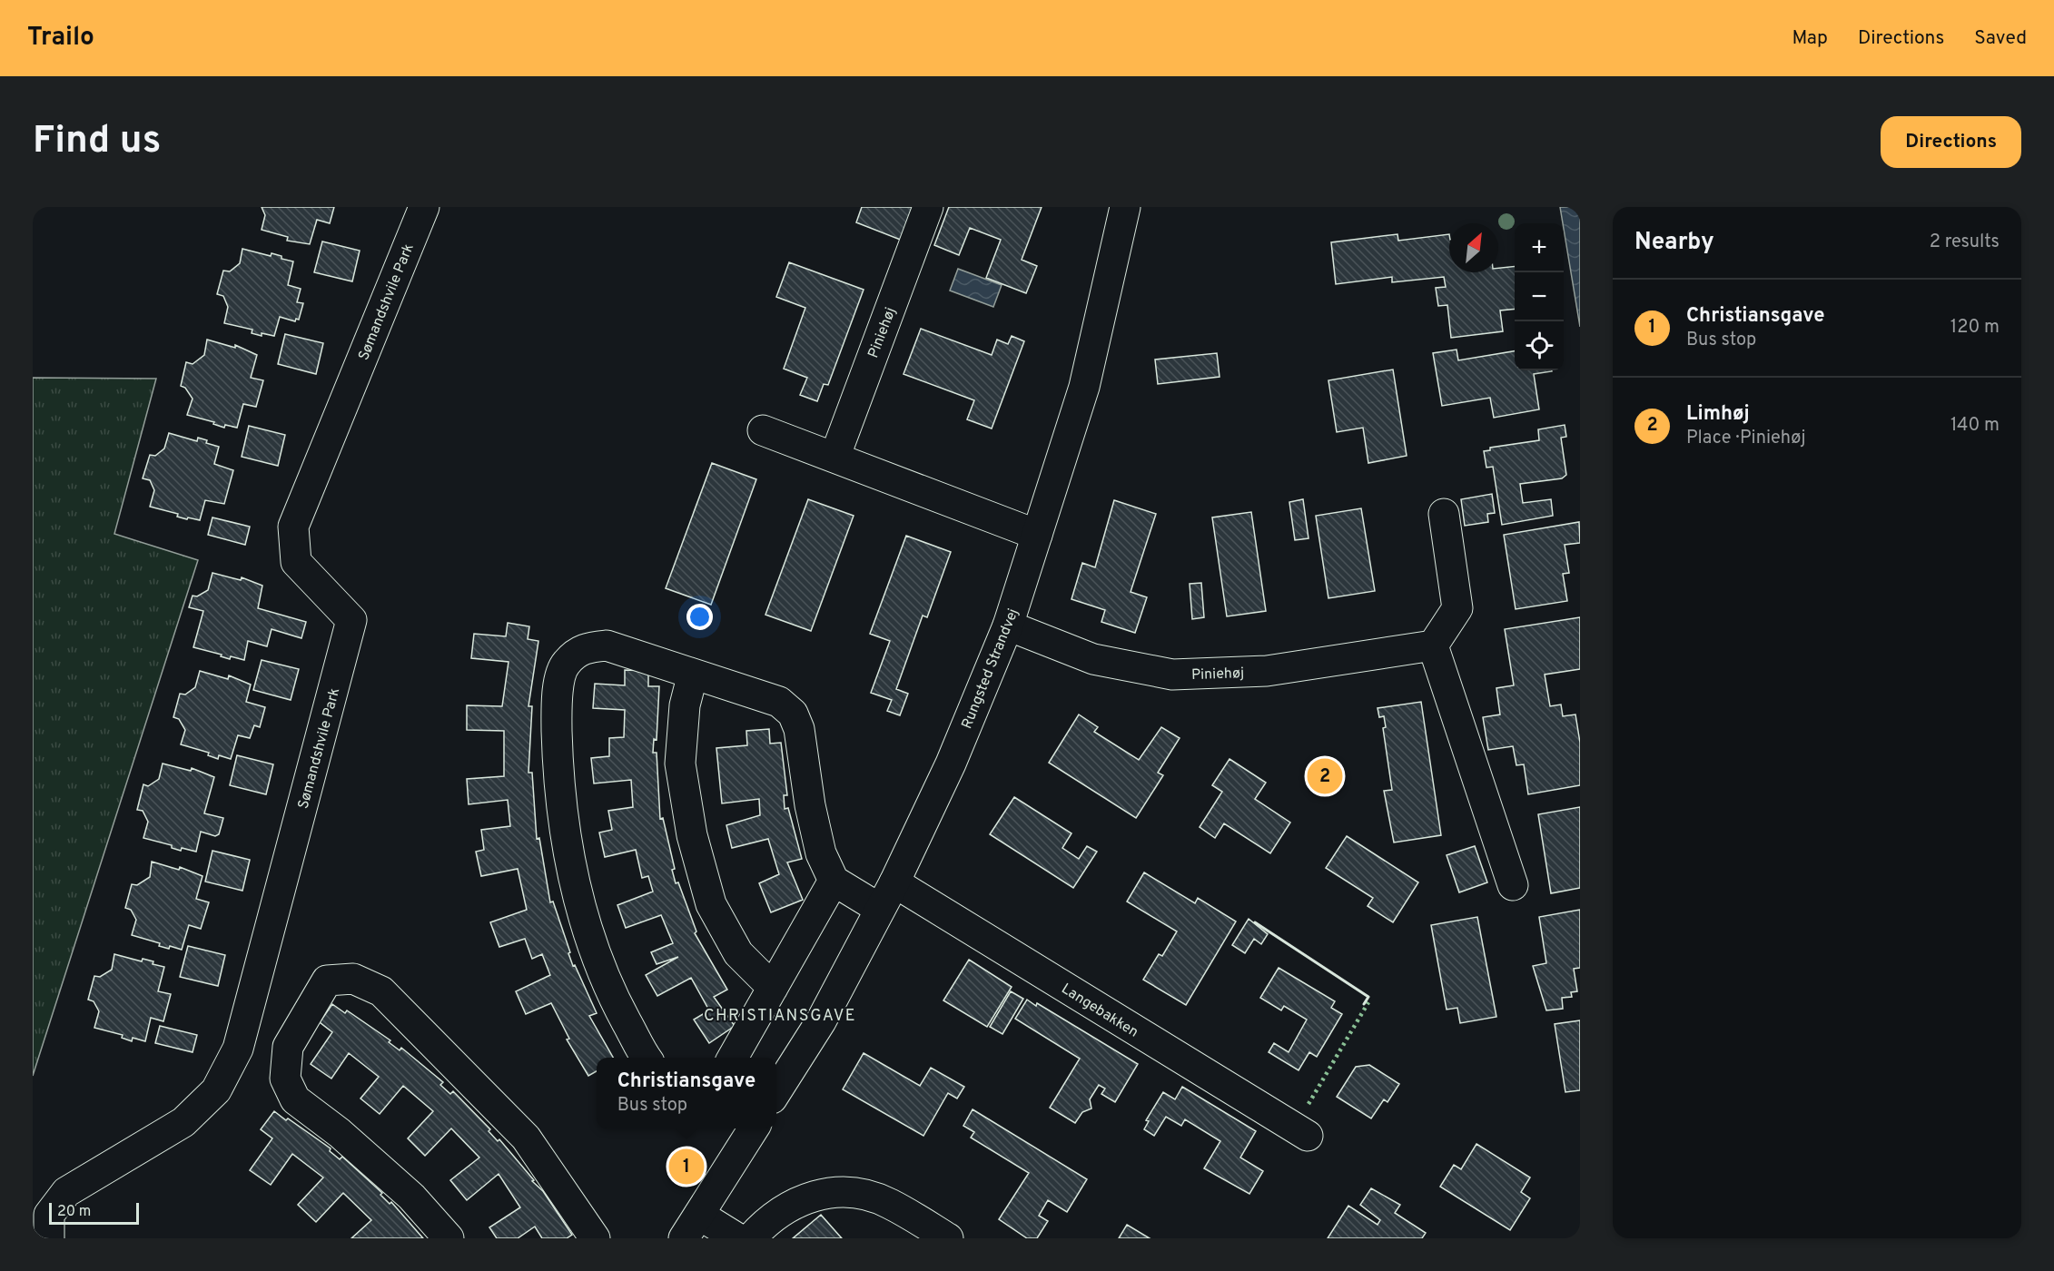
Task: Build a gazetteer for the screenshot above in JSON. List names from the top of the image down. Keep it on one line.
{"streets":{"street":["Sømandshvile Park","Piniehøj","Rungsted Strandvej","Langebakken"]},"crossings":[["Piniehøj","Rungsted Strandvej"],["Rungsted Strandvej","Langebakken"]],"districts":["CHRISTIANSGAVE"],"scale_bar":"20 m","north":"top right","page":{"header":"Trailo","nav":["Map","Directions","Saved"],"buttons":"Directions","title":"Find us","heading":["Nearby","2 results"],"map_buttons":["+","−"],"list":[{"mark":"1","name":"Christiansgave","note":"Bus stop","value":"120 m"},{"mark":"2","name":"Limhøj","note":"Place · Piniehøj","value":"140 m"}],"pins":["2","1"],"popup":["Christiansgave","Bus stop"],"scale":"20 m"}}
